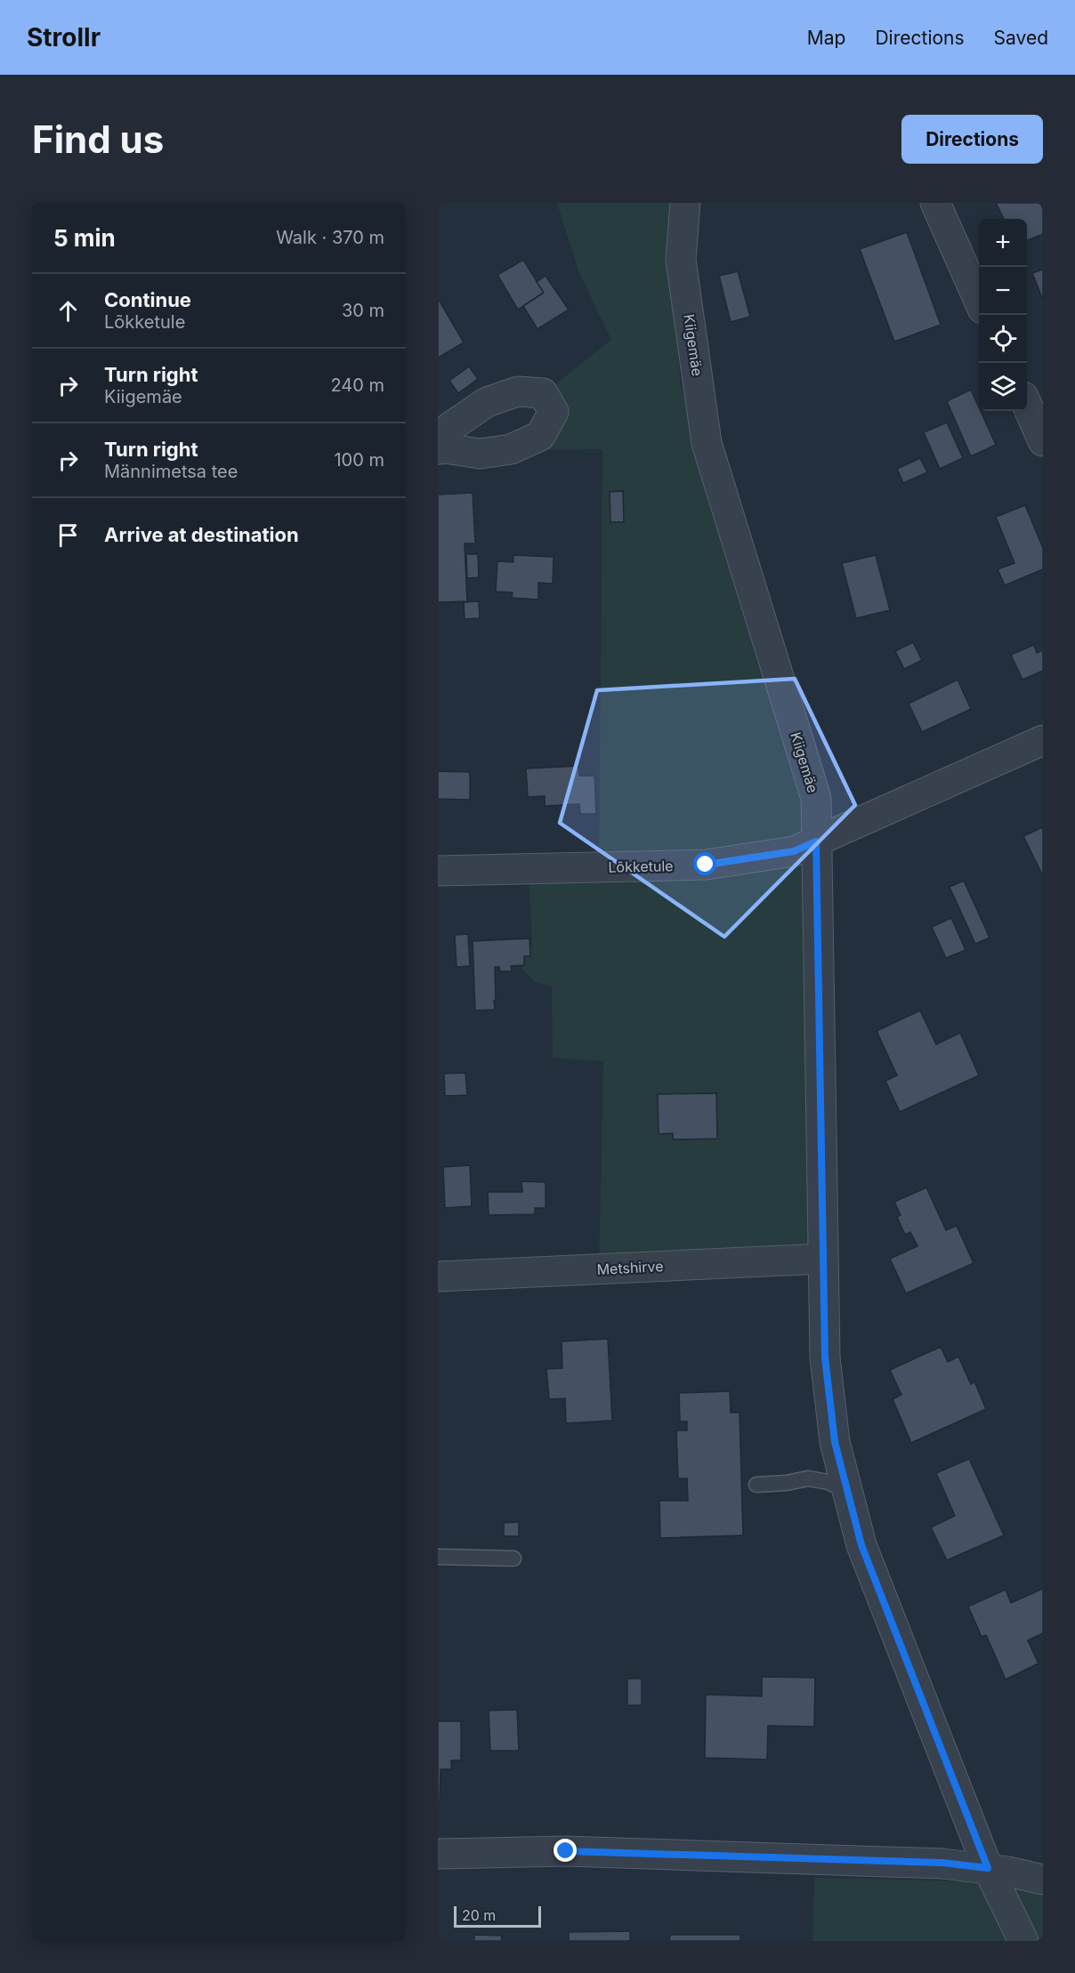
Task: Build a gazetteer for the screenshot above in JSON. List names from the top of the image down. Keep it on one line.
{"streets":{"street":["Kiigemäe","Lõkketule","Metshirve"]},"crossings":[["Kiigemäe","Lõkketule"],["Kiigemäe","Metshirve"]],"scale_bar":"20 m","page":{"header":"Strollr","nav":["Map","Directions","Saved"],"buttons":"Directions","title":"Find us","heading":["5 min","Walk · 370 m"],"map_buttons":["+","−"],"list":[["Continue","Lõkketule","30 m"],["Turn right","Kiigemäe","240 m"],["Turn right","Männimetsa tee","100 m"],"Arrive at destination"],"scale":"20 m"}}
